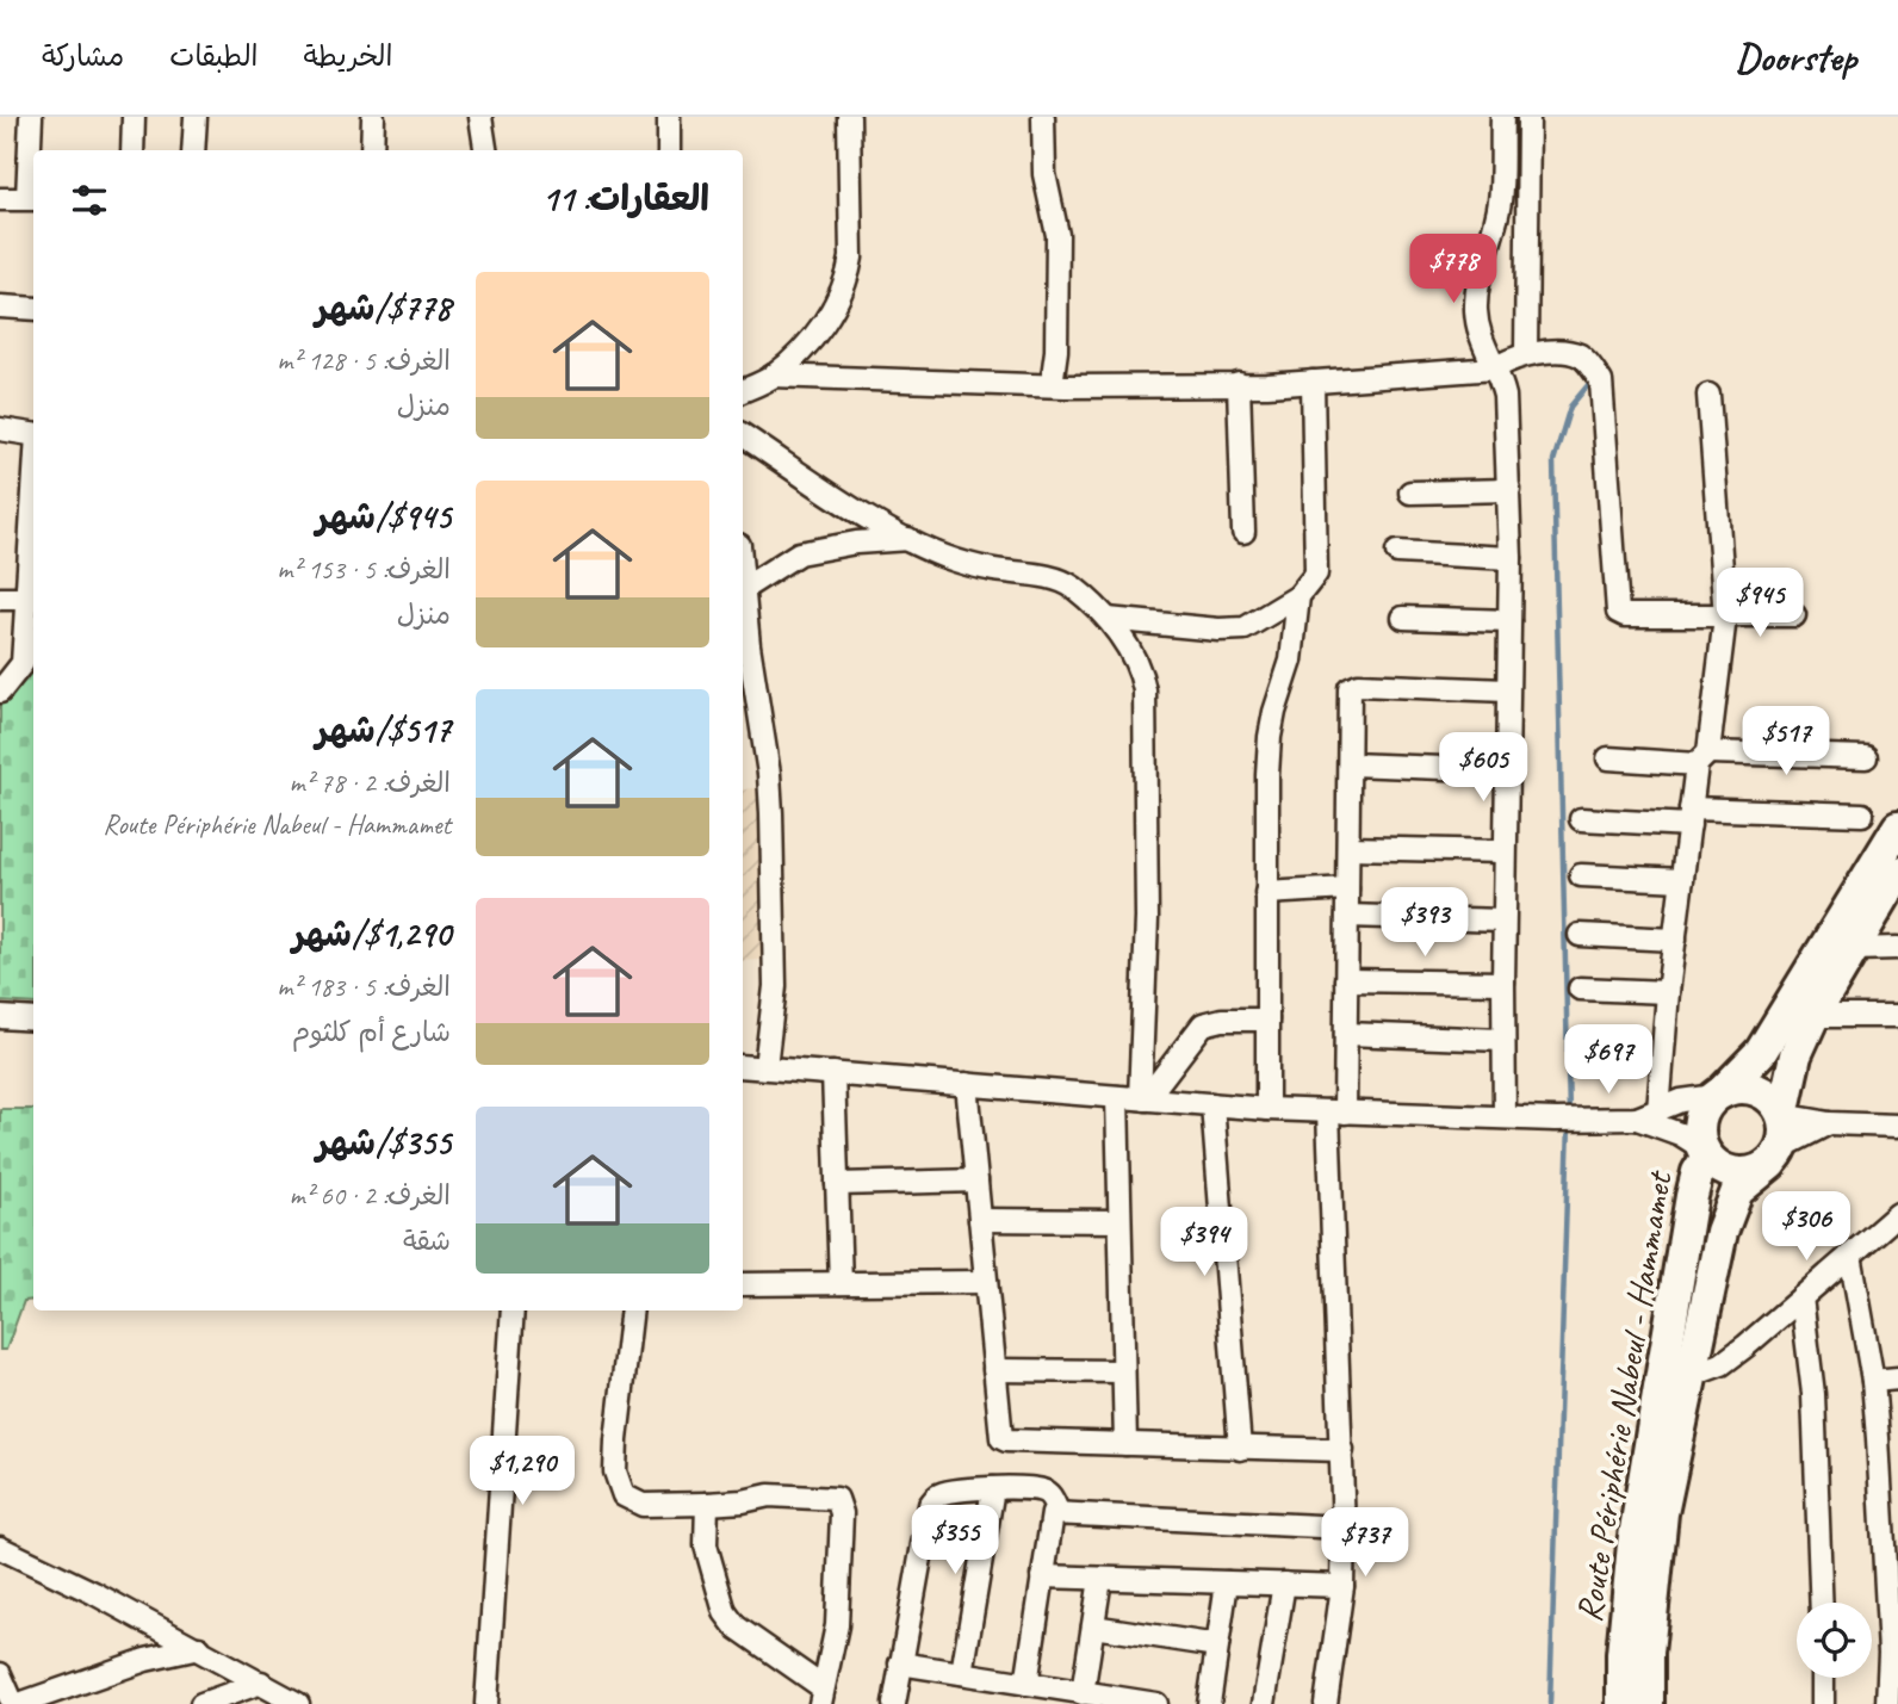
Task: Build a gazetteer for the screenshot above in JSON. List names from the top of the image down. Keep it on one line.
{"streets":{"highway":["Route Périphérie Nabeul - Hammamet"]},"page":{"header":"Doorstep","nav":["الخريطة","الطبقات","مشاركة"],"heading":"العقارات: 11","price":["$778","$945","$517","$605","$393","$697","$306","$394","$1,290","$355","$737"],"list":[{"name":"$778/شهر","note":"الغرف: 5 · 128 m² · منزل"},{"name":"$945/شهر","note":"الغرف: 5 · 153 m² · منزل"},{"name":"$517/شهر","note":"الغرف: 2 · 78 m² · Route Périphérie Nabeul - Hammamet"},{"name":"$1,290/شهر","note":"الغرف: 5 · 183 m² · شارع أم كلثوم"},{"name":"$355/شهر","note":"الغرف: 2 · 60 m² · شقة"}]}}
